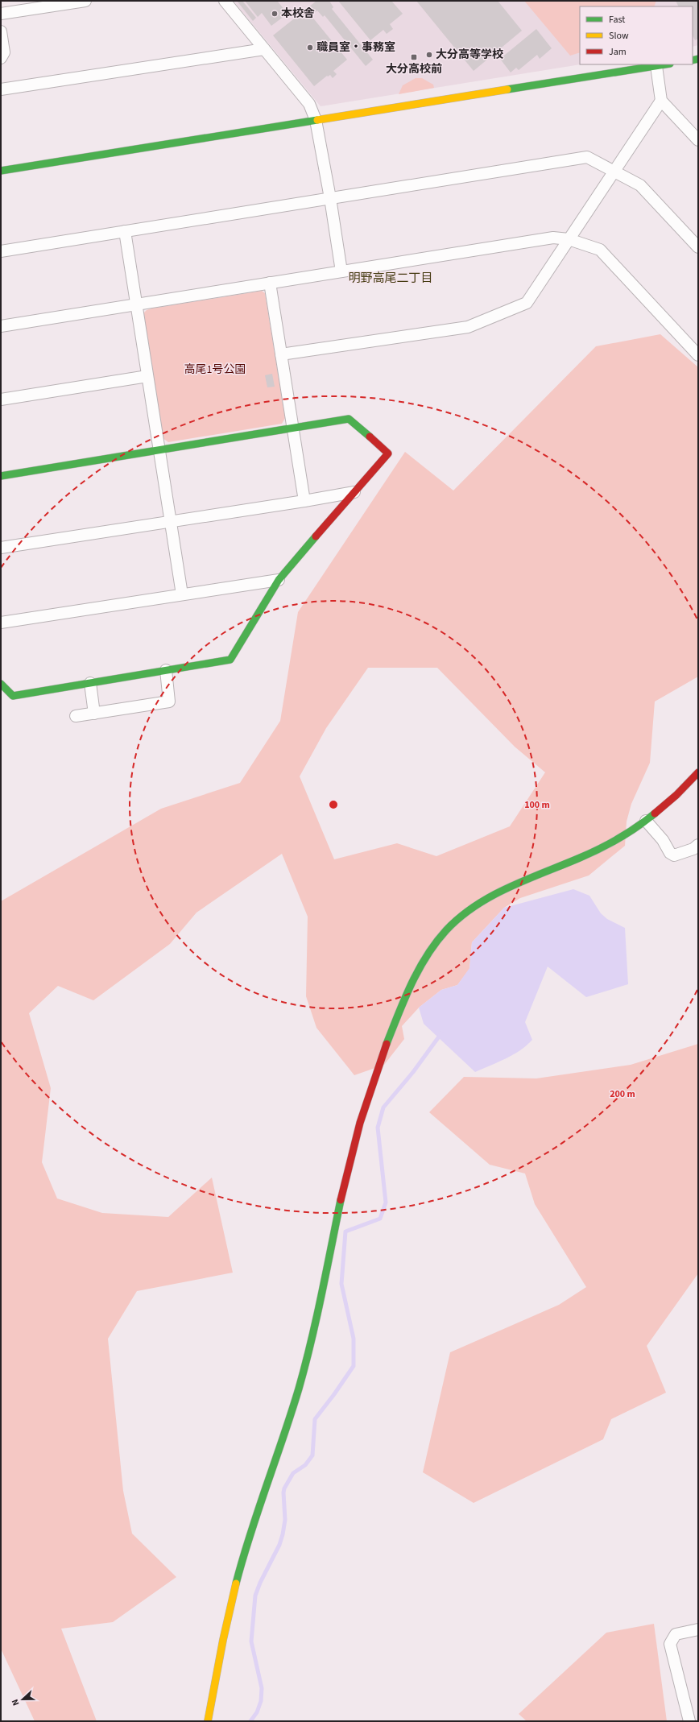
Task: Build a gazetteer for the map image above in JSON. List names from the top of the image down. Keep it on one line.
{"districts":["明野高尾二丁目"],"parks":["高尾1号公園"],"places":{"other":["本校舎","職員室・事務室","大分高等学校"],"transit":["大分高校前"]},"legend":["Fast","Slow","Jam"],"north":"left","rings":["100 m","200 m"]}
